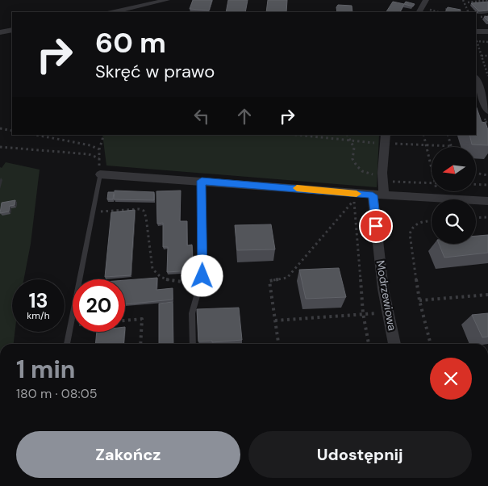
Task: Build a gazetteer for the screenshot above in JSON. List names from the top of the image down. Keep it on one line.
{"streets":{"street":["Modrzewiowa"]},"north":"left","page":{"turn":["60 m","Skręć w prawo"],"speed":"13 km/h","limit":"20","heading":["1 min","180 m · 08:05"],"buttons":["Zakończ","Udostępnij"]}}
